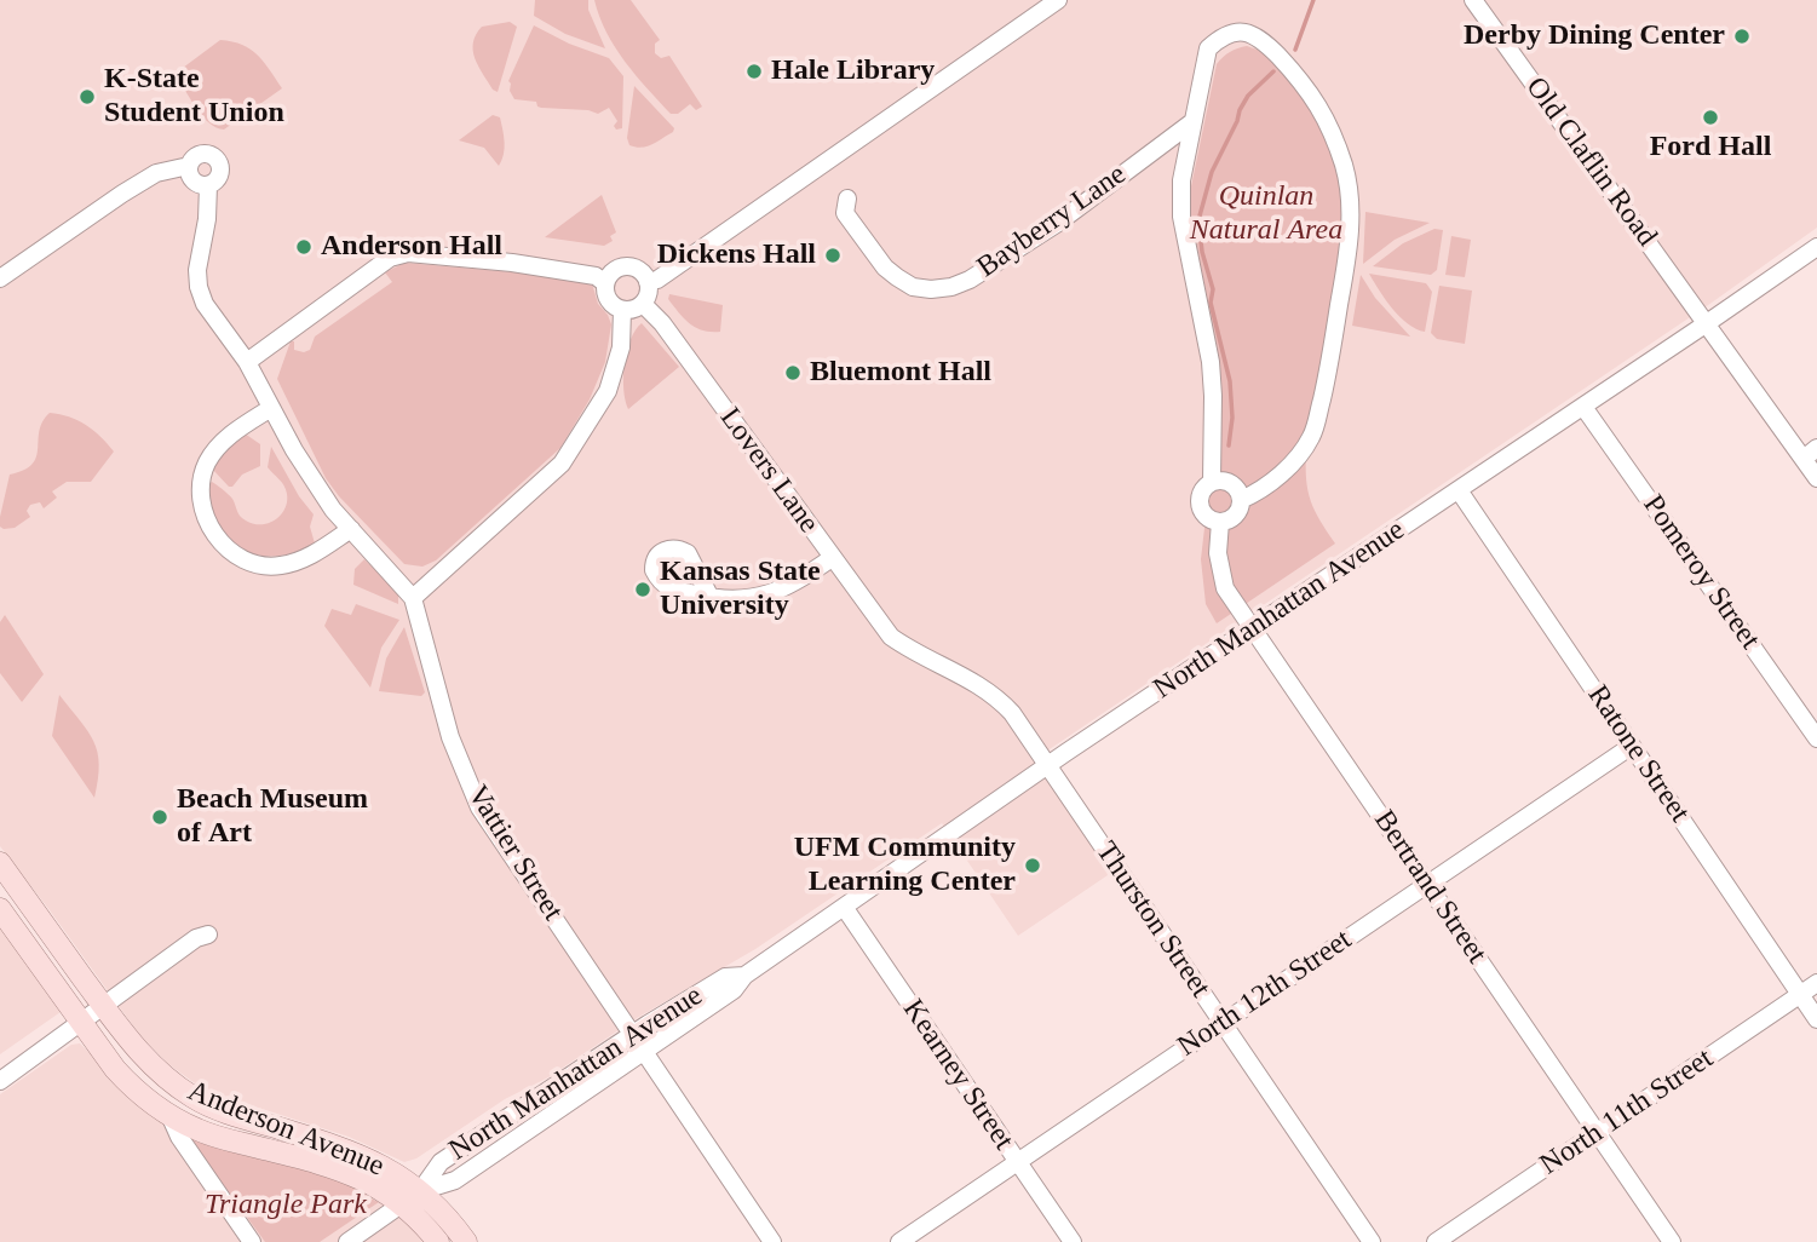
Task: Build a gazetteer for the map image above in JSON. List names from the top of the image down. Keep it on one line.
{"streets":{"main road":["Anderson Avenue"],"street":["Old Claflin Road","Bayberry Lane","Lovers Lane","Pomeroy Street","North Manhattan Avenue","Ratone Street","Vattier Street","Bertrand Street","Thurston Street","North 12th Street","Kearney Street","North 11th Street"]},"crossings":[["Old Claflin Road","North Manhattan Avenue"],["Lovers Lane","North Manhattan Avenue"],["Lovers Lane","Thurston Street"],["Pomeroy Street","North Manhattan Avenue"],["North Manhattan Avenue","Ratone Street"],["North Manhattan Avenue","Vattier Street"],["North Manhattan Avenue","Bertrand Street"],["North Manhattan Avenue","Thurston Street"],["North Manhattan Avenue","Kearney Street"],["North Manhattan Avenue","Anderson Avenue"],["Ratone Street","North 12th Street"],["Ratone Street","North 11th Street"],["Bertrand Street","North 12th Street"],["Bertrand Street","North 11th Street"],["Thurston Street","North 12th Street"],["North 12th Street","Kearney Street"]],"parks":["Quinlan Natural Area","Triangle Park"],"places":["Derby Dining Center","Hale Library","K-State Student Union","Ford Hall","Anderson Hall","Dickens Hall","Bluemont Hall","Kansas State University","Beach Museum of Art","UFM Community Learning Center"]}
